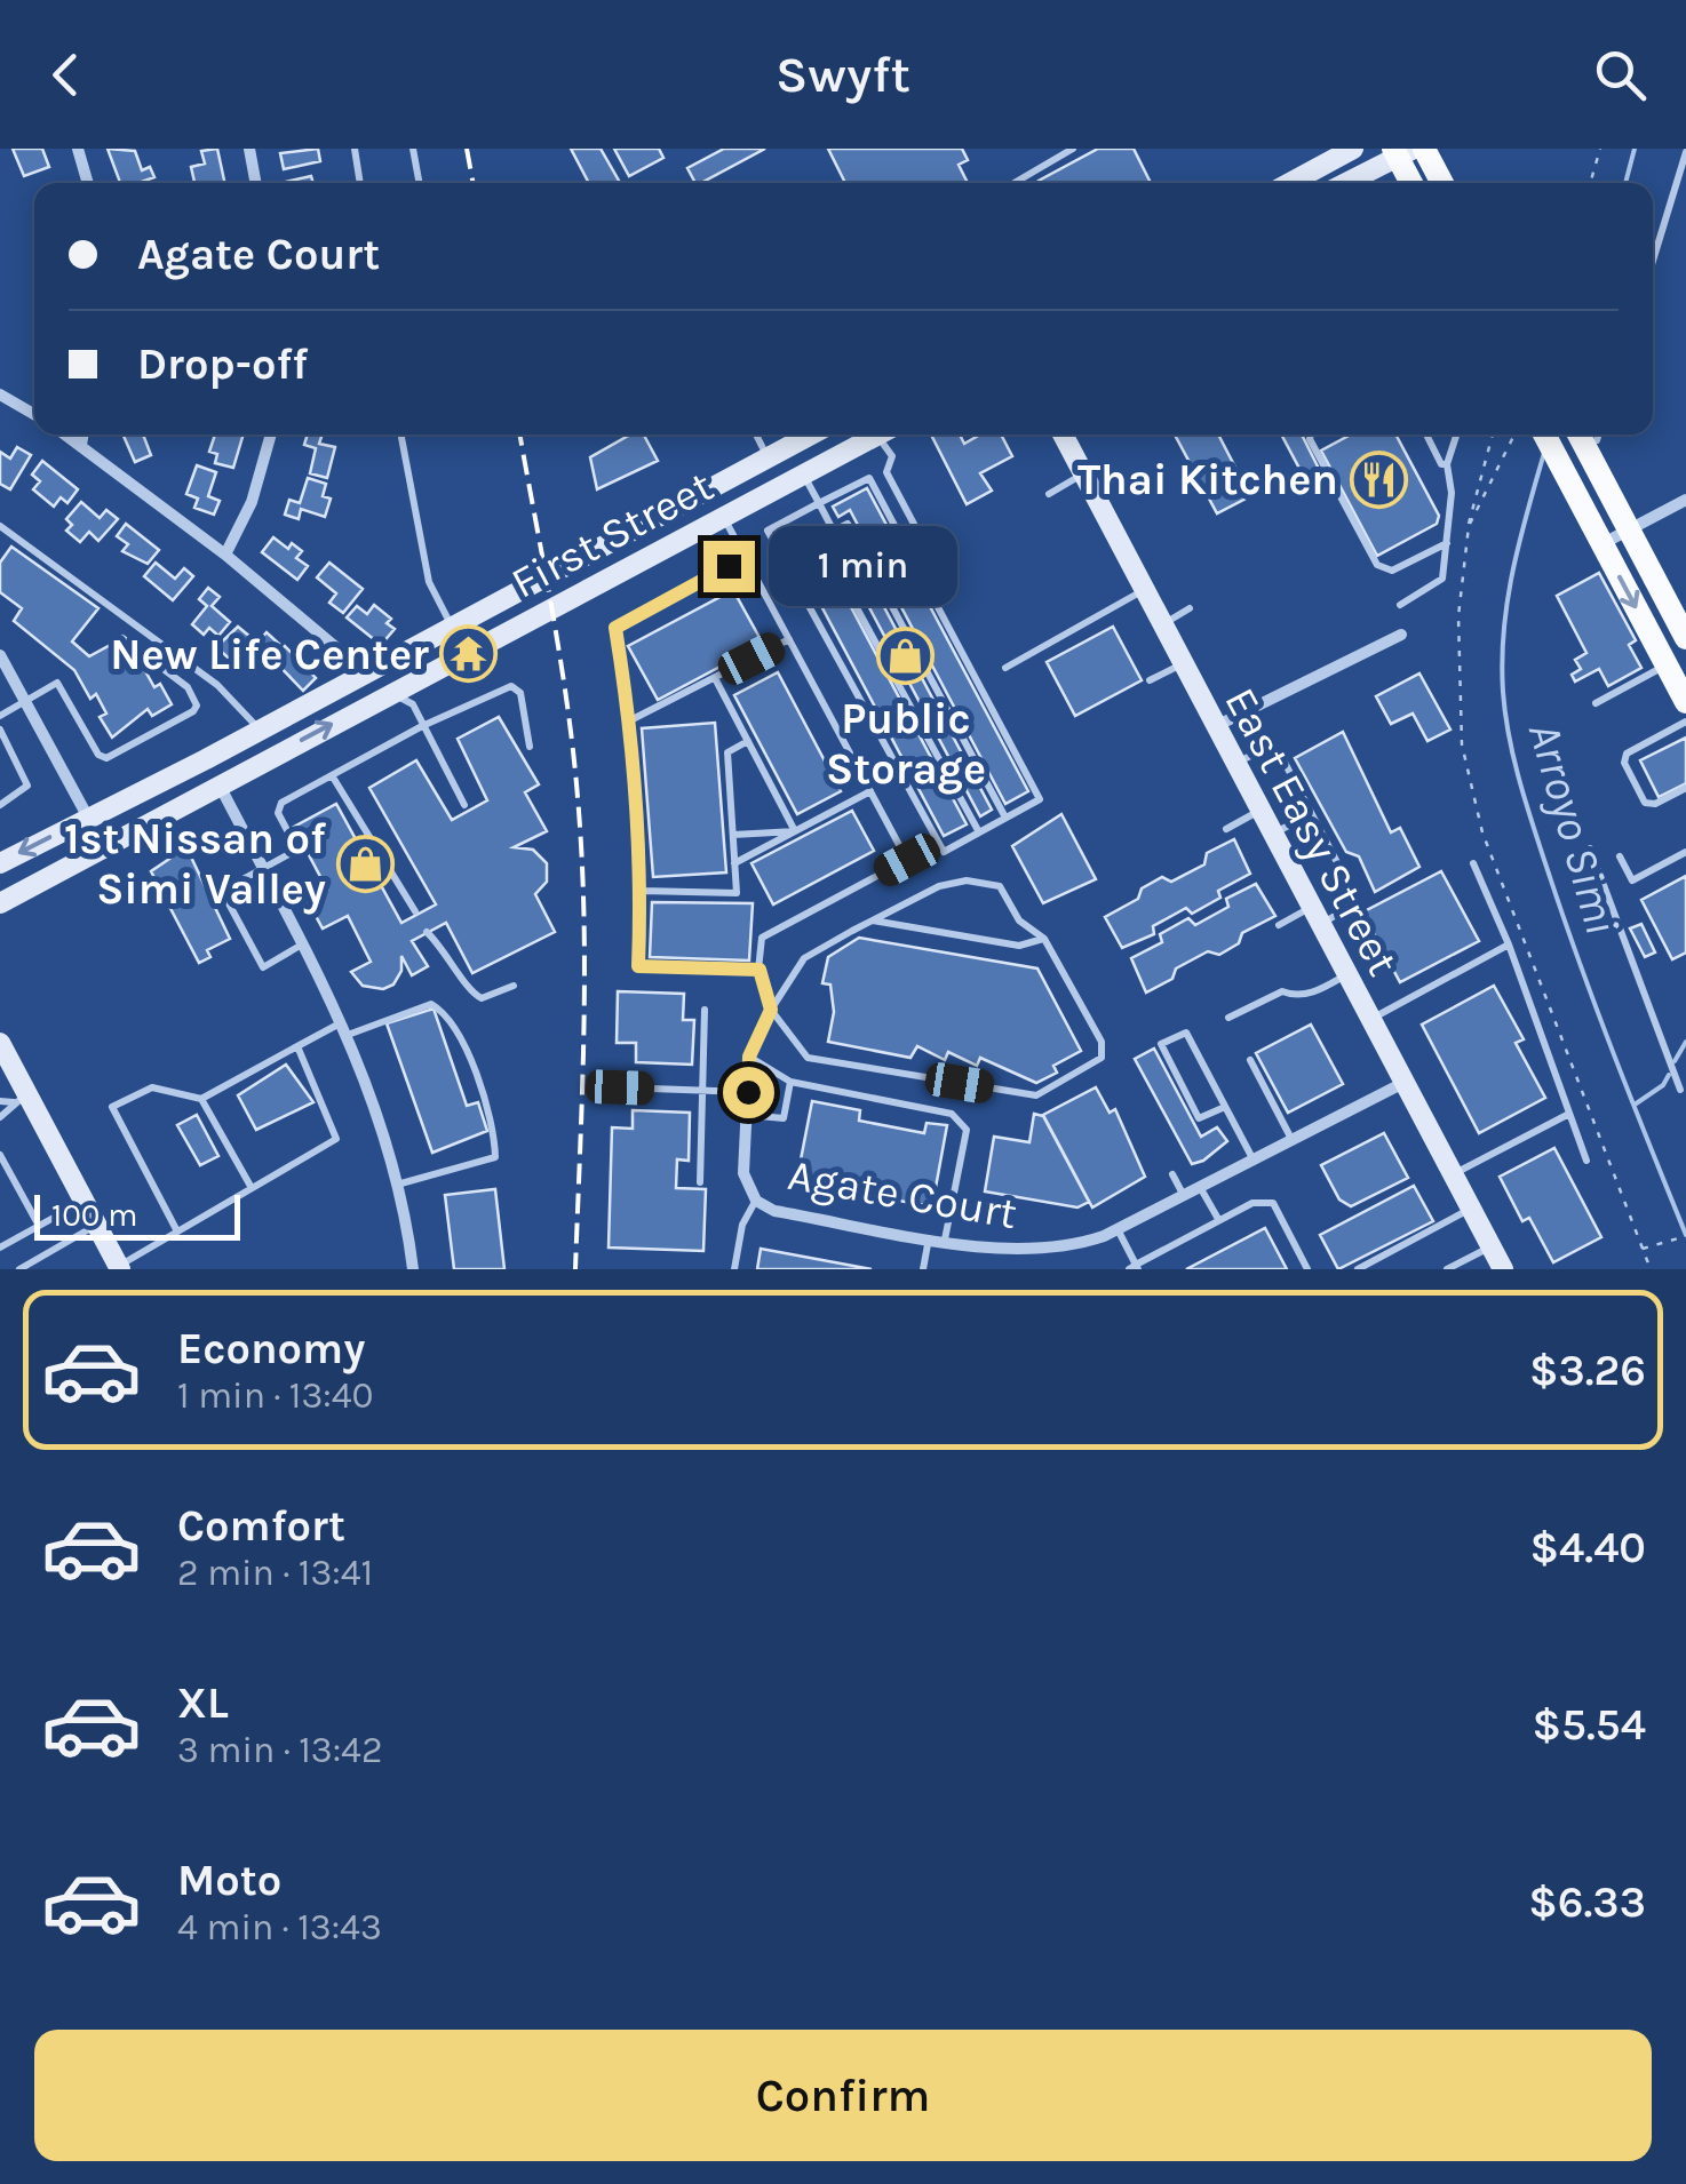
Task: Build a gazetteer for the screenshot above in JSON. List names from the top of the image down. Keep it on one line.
{"streets":{"main road":["First Street","East Easy Street"],"street":["Agate Court"]},"crossings":[["East Easy Street","Agate Court"]],"water":["Arroyo Simi"],"places":{"restaurant":["Thai Kitchen"],"temple":["New Life Center"],"shop":["Public Storage","1st Nissan of Simi Valley"]},"scale_bar":"100 m","page":{"header":"Swyft","banner":["Agate Court","Drop-off"],"bubble":"1 min","scale":"100 m","list":[{"name":"Economy","note":"1 min · 13:40","value":"$3.26"},{"name":"Comfort","note":"2 min · 13:41","value":"$4.40"},{"name":"XL","note":"3 min · 13:42","value":"$5.54"},{"name":"Moto","note":"4 min · 13:43","value":"$6.33"}],"buttons":"Confirm"}}
